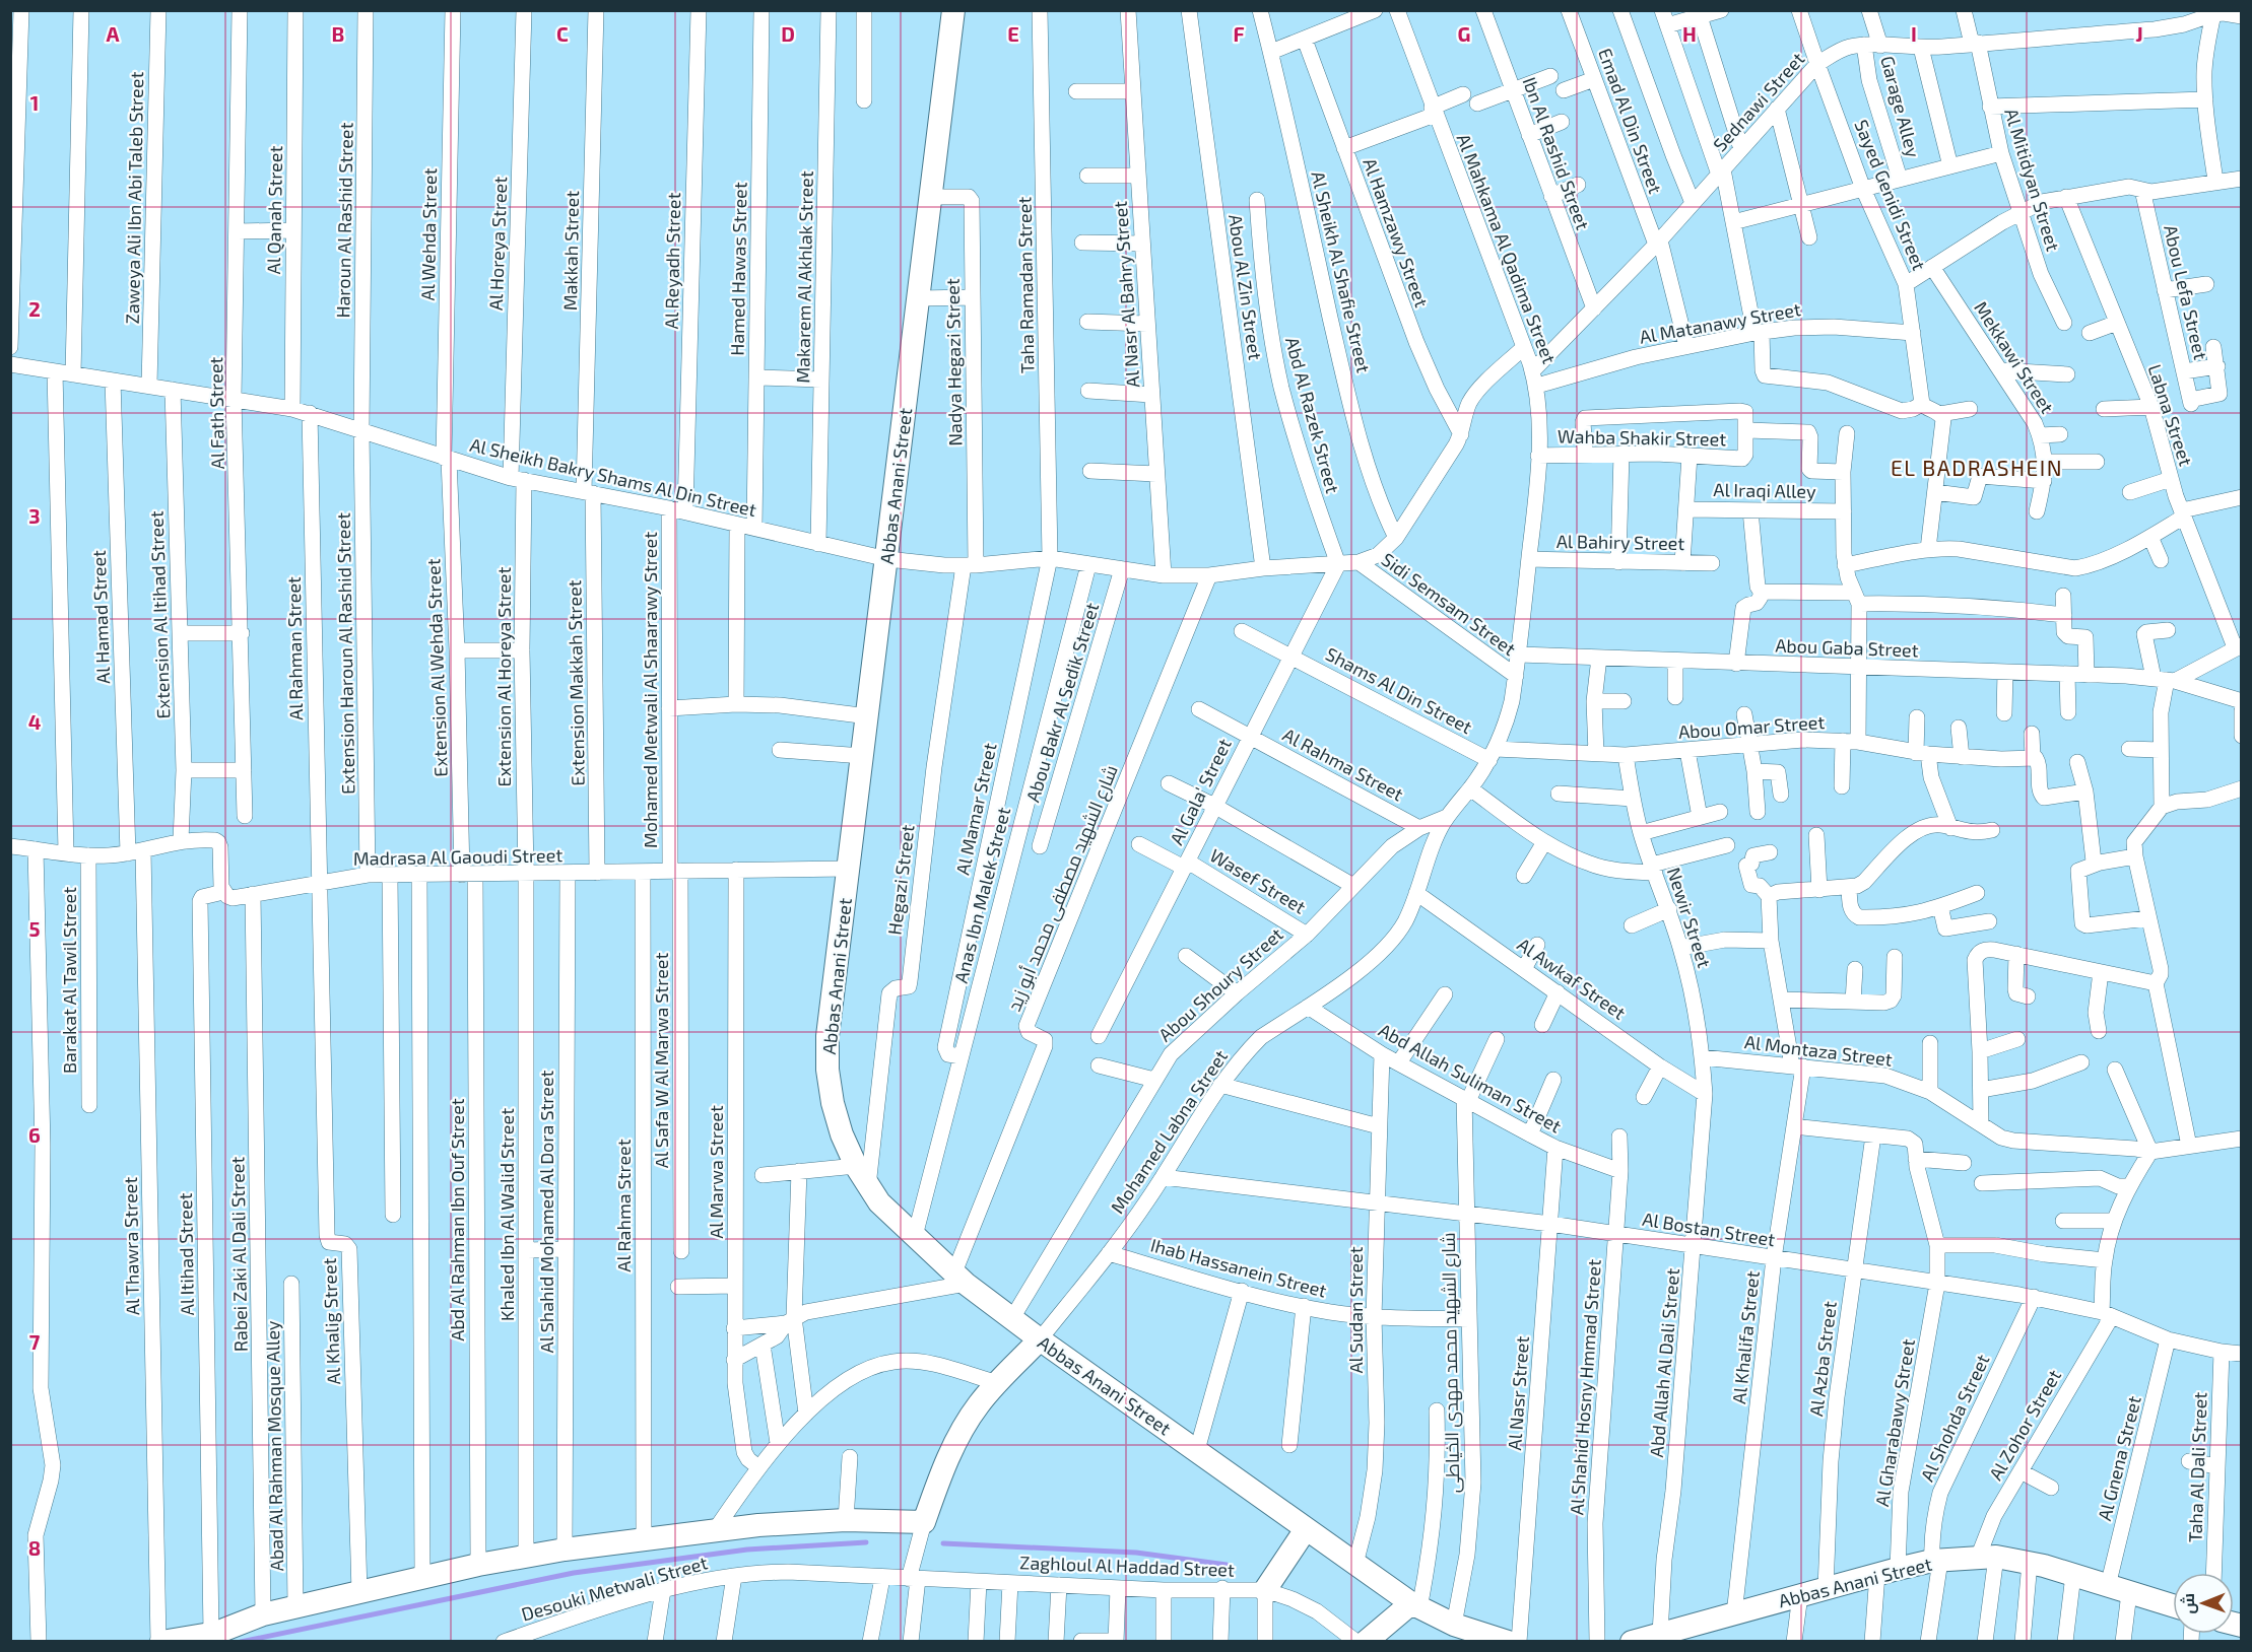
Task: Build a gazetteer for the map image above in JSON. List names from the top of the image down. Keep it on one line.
{"streets":{"street":["Sednawi Street","Garage Alley","Emad Al Din Street","Ibn Al Rashid Street","Al Mitidyan Street","Sayed Genidi Street","Zaweya Ali Ibn Abi Taleb Street","Al Qanah Street","Haroun Al Rashid Street","Al Hamzawy Street","Al Wehda Street","Al Horeya Street","Al Mahkama Al Qadima Street","Makkah Street","Al Reyadh Street","Hamed Hawas Street","Al Sheikh Al Shafie Street","Makarem Al Akhlak Street","Taha Ramadan Street","Abou Al Zin Street","Abou Lefa Street","Al Nasr Al Bahry Street","Al Matanawy Street","Mekkawi Street","Nadya Hegazi Street","Al Fath Street","Abd Al Razek Street","Labna Street","Wahba Shakir Street","Al Sheikh Bakry Shams Al Din Street","Abbas Anani Street","Al Iraqi Alley","Al Bahiry Street","Sidi Semsam Street","Extension Al Itihad Street","Al Hamad Street","Abou Gaba Street","Al Rahman Street","Extension Haroun Al Rashid Street","Extension Al Wehda Street","Extension Al Horeya Street","Extension Makkah Street","Mohamed Metwali Al Shaarawy Street","Shams Al Din Street","Abou Bakr Al Sedik Street","Abou Omar Street","Al Rahma Street","Al Gala' Street","Al Mamar Street","Madrasa Al Gaoudi Street","Hegazi Street","Wasef Street","شارع الشهيد مصطفى محمد أبو زيد","Anas Ibn Malek Street","Newir Street","Al Awkaf Street","Barakat Al Tawil Street","Abou Shoury Street","Al Montaza Street","Al Safa W Al Marwa Street","Abd Allah Suliman Street","Mohamed Labna Street","Al Marwa Street","Al Shahid Mohamed Al Dora Street","Khaled Ibn Al Walid Street","Abd Al Rahman Ibn Ouf Street","Al Bostan Street","Al Thawra Street","Al Itihad Street","Rabei Zaki Al Dali Street","Ihab Hassanein Street","Al Sudan Street","Al Khalig Street","Al Khalifa Street","Al Azba Street","شارع الشهيد محمد مهدى الخياطى","Abd Allah Al Dali Street","Al Shahid Hosny Hmmad Street","Al Nasr Street","Al Shohda Street","Al Gharabawy Street","Al Zohor Street","Abad Al Rahman Mosque Alley","Al Gnena Street","Taha Al Dali Street","Zaghloul Al Haddad Street","Desouki Metwali Street"]},"crossings":[["Sednawi Street","Garage Alley"],["Sednawi Street","Emad Al Din Street"],["Sednawi Street","Ibn Al Rashid Street"],["Sednawi Street","Al Mitidyan Street"],["Sednawi Street","Sayed Genidi Street"],["Sednawi Street","Al Mahkama Al Qadima Street"],["Sednawi Street","Al Matanawy Street"],["Emad Al Din Street","Al Matanawy Street"],["Sayed Genidi Street","Al Matanawy Street"],["Zaweya Ali Ibn Abi Taleb Street","Al Sheikh Bakry Shams Al Din Street"],["Al Qanah Street","Al Sheikh Bakry Shams Al Din Street"],["Haroun Al Rashid Street","Al Sheikh Bakry Shams Al Din Street"],["Haroun Al Rashid Street","Extension Haroun Al Rashid Street"],["Al Wehda Street","Al Sheikh Bakry Shams Al Din Street"],["Al Wehda Street","Extension Al Wehda Street"],["Al Horeya Street","Al Sheikh Bakry Shams Al Din Street"],["Al Horeya Street","Extension Al Horeya Street"],["Al Mahkama Al Qadima Street","Al Matanawy Street"],["Al Mahkama Al Qadima Street","Wahba Shakir Street"],["Al Mahkama Al Qadima Street","Al Bahiry Street"],["Al Mahkama Al Qadima Street","Sidi Semsam Street"],["Al Mahkama Al Qadima Street","Abou Gaba Street"],["Al Mahkama Al Qadima Street","Shams Al Din Street"],["Al Mahkama Al Qadima Street","Abou Omar Street"],["Al Mahkama Al Qadima Street","Mohamed Labna Street"],["Makkah Street","Al Sheikh Bakry Shams Al Din Street"],["Makkah Street","Extension Makkah Street"],["Al Reyadh Street","Al Sheikh Bakry Shams Al Din Street"],["Hamed Hawas Street","Al Sheikh Bakry Shams Al Din Street"],["Makarem Al Akhlak Street","Al Sheikh Bakry Shams Al Din Street"],["Taha Ramadan Street","Al Sheikh Bakry Shams Al Din Street"],["Taha Ramadan Street","Al Mamar Street"],["Abou Al Zin Street","Al Sheikh Bakry Shams Al Din Street"],["Al Nasr Al Bahry Street","Al Sheikh Bakry Shams Al Din Street"],["Nadya Hegazi Street","Al Sheikh Bakry Shams Al Din Street"],["Nadya Hegazi Street","Abbas Anani Street"],["Nadya Hegazi Street","Hegazi Street"],["Al Fath Street","Al Sheikh Bakry Shams Al Din Street"],["Abd Al Razek Street","Al Sheikh Bakry Shams Al Din Street"],["Abd Al Razek Street","Al Gala' Street"],["Al Sheikh Bakry Shams Al Din Street","Abbas Anani Street"],["Al Sheikh Bakry Shams Al Din Street","Sidi Semsam Street"],["Al Sheikh Bakry Shams Al Din Street","Extension Al Itihad Street"],["Al Sheikh Bakry Shams Al Din Street","Al Hamad Street"],["Al Sheikh Bakry Shams Al Din Street","Al Rahman Street"],["Al Sheikh Bakry Shams Al Din Street","Extension Haroun Al Rashid Street"],["Al Sheikh Bakry Shams Al Din Street","Extension Al Wehda Street"],["Al Sheikh Bakry Shams Al Din Street","Extension Al Horeya Street"],["Al Sheikh Bakry Shams Al Din Street","Extension Makkah Street"],["Al Sheikh Bakry Shams Al Din Street","Mohamed Metwali Al Shaarawy Street"],["Al Sheikh Bakry Shams Al Din Street","Abou Bakr Al Sedik Street"],["Al Sheikh Bakry Shams Al Din Street","Al Gala' Street"],["Al Sheikh Bakry Shams Al Din Street","Al Mamar Street"],["Al Sheikh Bakry Shams Al Din Street","Hegazi Street"],["Al Sheikh Bakry Shams Al Din Street","شارع الشهيد مصطفى محمد أبو زيد"],["Al Sheikh Bakry Shams Al Din Street","Anas Ibn Malek Street"],["Abbas Anani Street","Madrasa Al Gaoudi Street"],["Abbas Anani Street","Hegazi Street"],["Abbas Anani Street","شارع الشهيد مصطفى محمد أبو زيد"],["Abbas Anani Street","Anas Ibn Malek Street"],["Abbas Anani Street","Abou Shoury Street"],["Abbas Anani Street","Mohamed Labna Street"],["Abbas Anani Street","Al Sudan Street"],["Abbas Anani Street","Al Khalifa Street"],["Abbas Anani Street","Al Azba Street"],["Abbas Anani Street","شارع الشهيد محمد مهدى الخياطى"],["Abbas Anani Street","Abd Allah Al Dali Street"],["Abbas Anani Street","Al Nasr Street"],["Abbas Anani Street","Al Shohda Street"],["Abbas Anani Street","Al Gharabawy Street"],["Abbas Anani Street","Al Zohor Street"],["Abbas Anani Street","Al Gnena Street"],["Al Hamad Street","Al Thawra Street"],["Al Rahman Street","Madrasa Al Gaoudi Street"],["Al Rahman Street","Al Khalig Street"],["Extension Haroun Al Rashid Street","Madrasa Al Gaoudi Street"],["Extension Al Wehda Street","Madrasa Al Gaoudi Street"],["Extension Al Wehda Street","Abd Al Rahman Ibn Ouf Street"],["Extension Al Horeya Street","Madrasa Al Gaoudi Street"],["Extension Al Horeya Street","Khaled Ibn Al Walid Street"],["Extension Makkah Street","Madrasa Al Gaoudi Street"],["Mohamed Metwali Al Shaarawy Street","Madrasa Al Gaoudi Street"],["Mohamed Metwali Al Shaarawy Street","Al Safa W Al Marwa Street"],["Shams Al Din Street","Abou Omar Street"],["Shams Al Din Street","Al Gala' Street"],["Abou Bakr Al Sedik Street","Anas Ibn Malek Street"],["Abou Omar Street","Newir Street"],["Al Rahma Street","Al Gala' Street"],["Al Rahma Street","Madrasa Al Gaoudi Street"],["Al Rahma Street","Abou Shoury Street"],["Al Gala' Street","Wasef Street"],["Al Mamar Street","Anas Ibn Malek Street"],["Madrasa Al Gaoudi Street","Al Safa W Al Marwa Street"],["Madrasa Al Gaoudi Street","Al Marwa Street"],["Madrasa Al Gaoudi Street","Al Shahid Mohamed Al Dora Street"],["Madrasa Al Gaoudi Street","Khaled Ibn Al Walid Street"],["Madrasa Al Gaoudi Street","Abd Al Rahman Ibn Ouf Street"],["Madrasa Al Gaoudi Street","Al Itihad Street"],["Madrasa Al Gaoudi Street","Rabei Zaki Al Dali Street"],["Madrasa Al Gaoudi Street","Al Khalig Street"],["Wasef Street","Abou Shoury Street"],["Newir Street","Al Awkaf Street"],["Newir Street","Al Montaza Street"],["Newir Street","Abd Allah Al Dali Street"],["Al Awkaf Street","Mohamed Labna Street"],["Al Awkaf Street","Abd Allah Al Dali Street"],["Abou Shoury Street","Mohamed Labna Street"],["Al Montaza Street","Al Khalifa Street"],["Abd Allah Suliman Street","Mohamed Labna Street"],["Abd Allah Suliman Street","Al Sudan Street"],["Abd Allah Suliman Street","شارع الشهيد محمد مهدى الخياطى"],["Abd Allah Suliman Street","Al Shahid Hosny Hmmad Street"],["Abd Allah Suliman Street","Al Nasr Street"],["Mohamed Labna Street","Al Bostan Street"],["Mohamed Labna Street","Ihab Hassanein Street"],["Al Bostan Street","Al Sudan Street"],["Al Bostan Street","Al Khalifa Street"],["Al Bostan Street","Al Azba Street"],["Al Bostan Street","شارع الشهيد محمد مهدى الخياطى"],["Al Bostan Street","Abd Allah Al Dali Street"],["Al Bostan Street","Al Shahid Hosny Hmmad Street"],["Al Bostan Street","Al Nasr Street"],["Al Bostan Street","Al Shohda Street"],["Al Bostan Street","Al Gharabawy Street"],["Al Bostan Street","Al Zohor Street"],["Al Bostan Street","Al Gnena Street"],["Al Bostan Street","Taha Al Dali Street"],["Ihab Hassanein Street","Al Sudan Street"],["Ihab Hassanein Street","شارع الشهيد محمد مهدى الخياطى"],["Al Azba Street","Al Gharabawy Street"],["Zaghloul Al Haddad Street","Desouki Metwali Street"]],"districts":["EL BADRASHEIN"],"north":"left","grid":{"columns":["A","B","C","D","E","F","G","H","I","J"],"rows":["1","2","3","4","5","6","7","8"]}}
